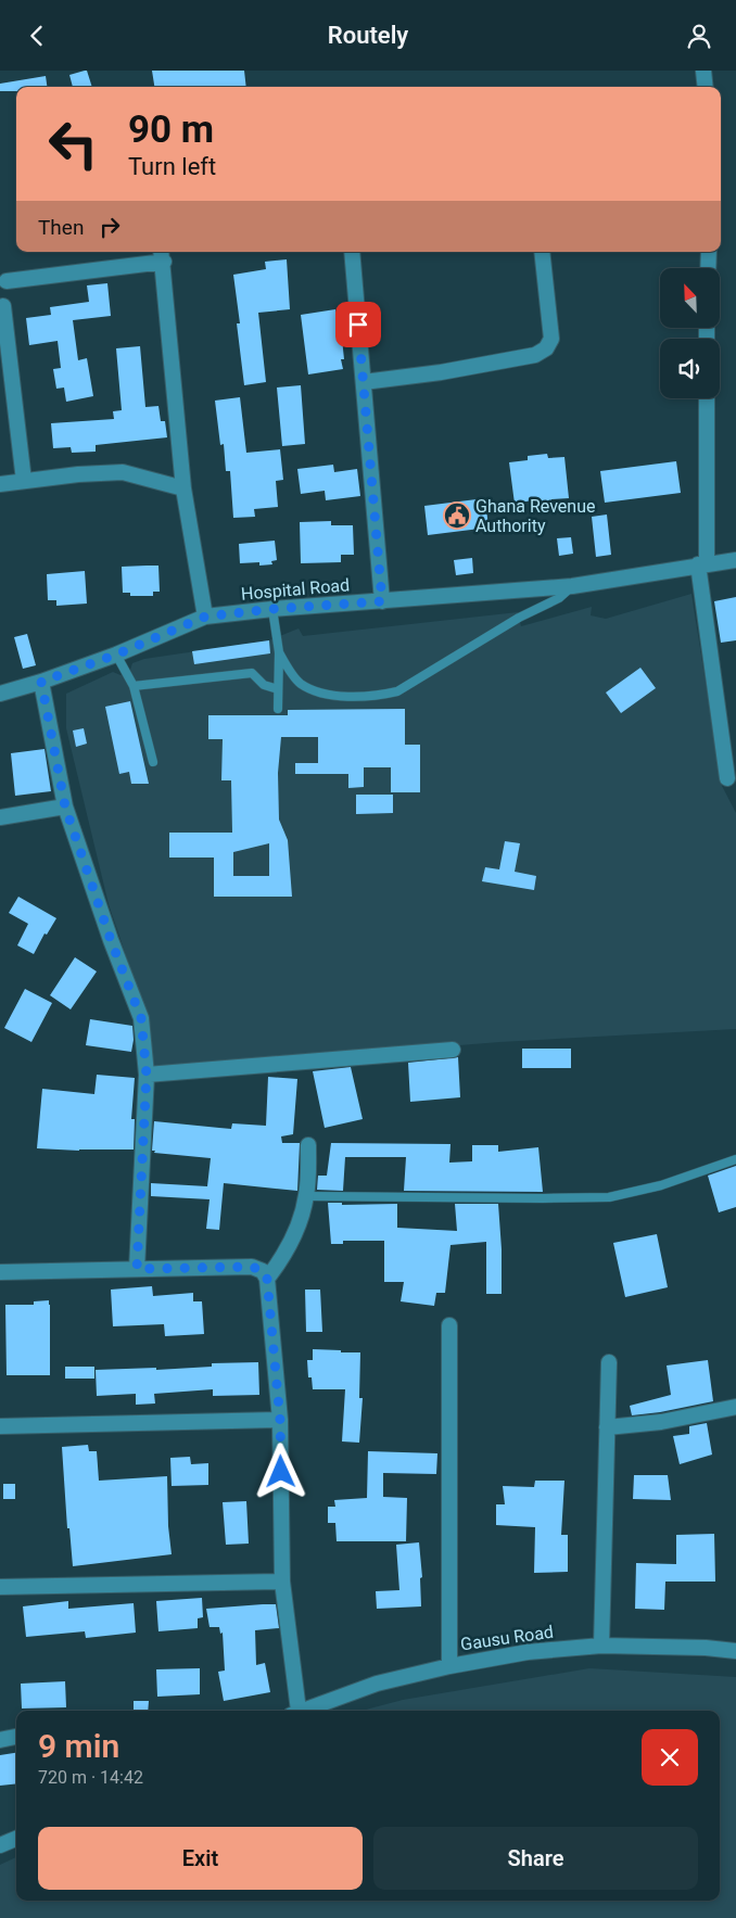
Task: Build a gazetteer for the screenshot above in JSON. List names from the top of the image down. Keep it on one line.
{"streets":{"street":["Hospital Road","Gausu Road"]},"places":{"public building":["Ghana Revenue Authority"]},"north":"top left","page":{"header":"Routely","turn":["90 m","Turn left"],"then":"Then","heading":["9 min","720 m · 14:42"],"buttons":["Exit","Share"]}}
